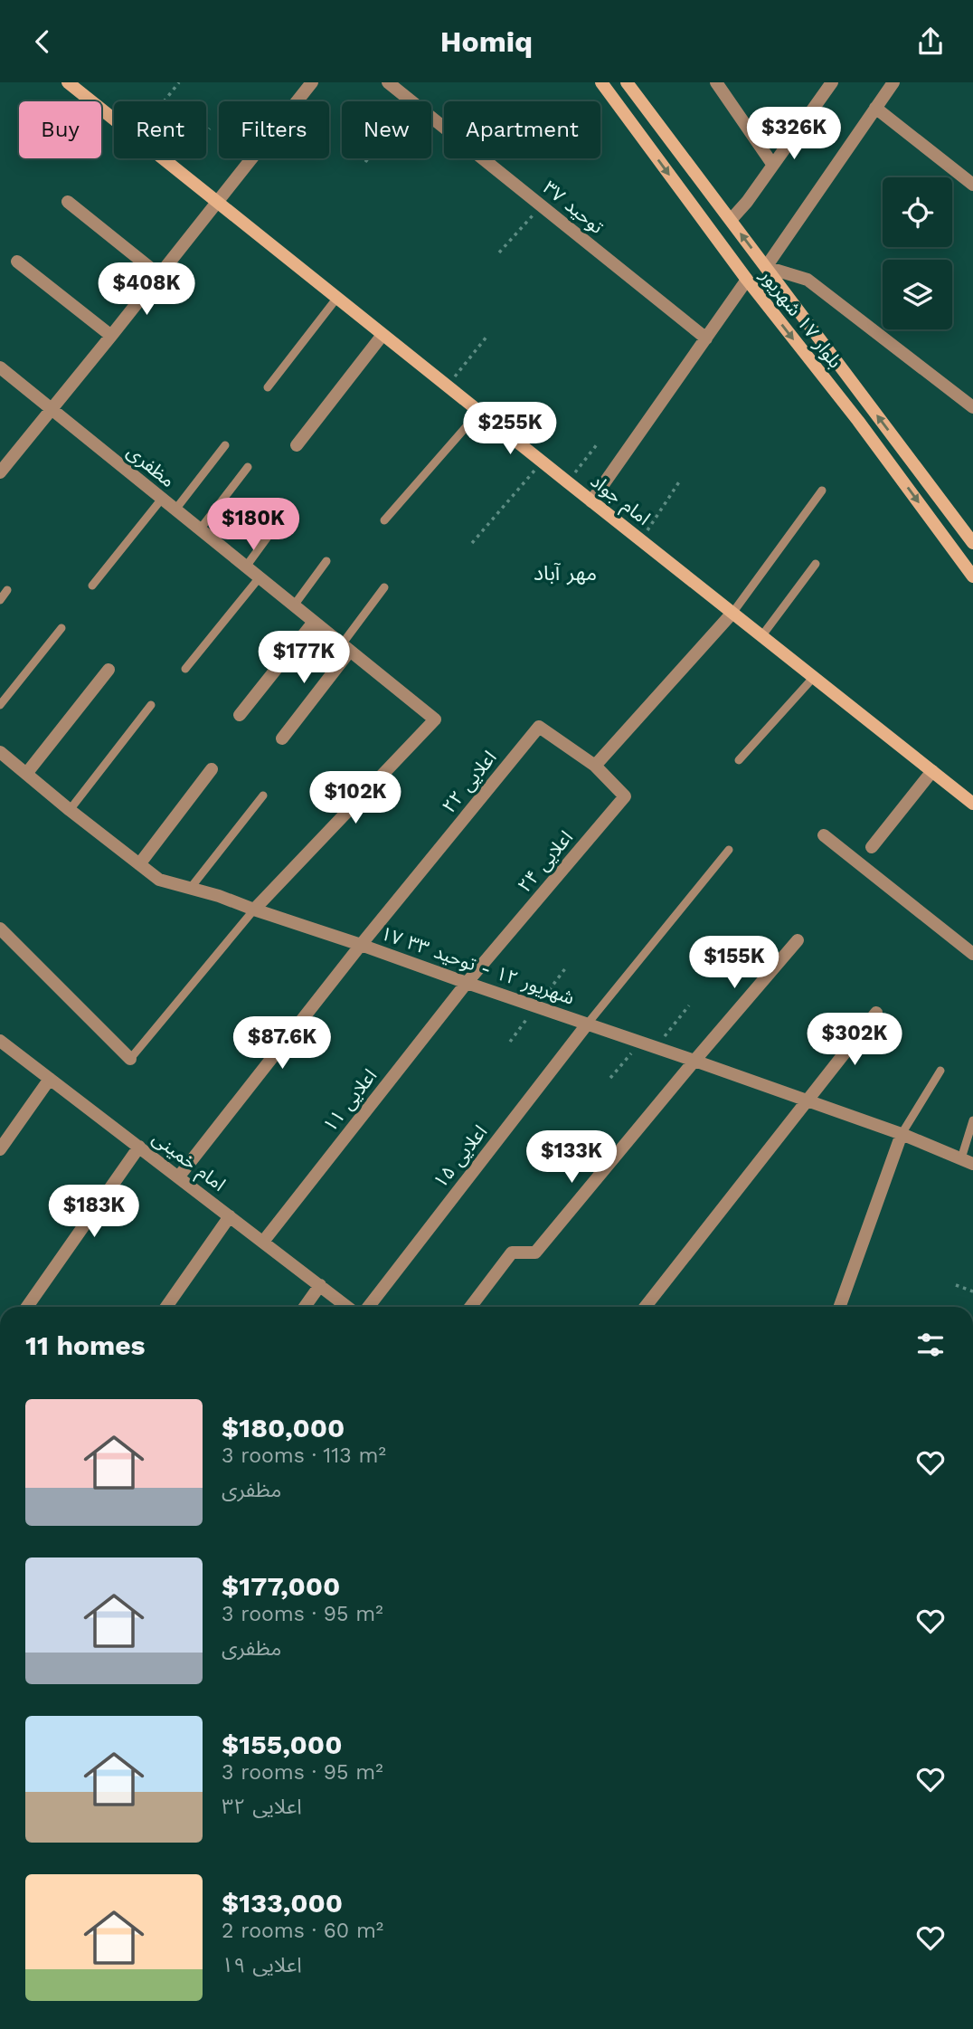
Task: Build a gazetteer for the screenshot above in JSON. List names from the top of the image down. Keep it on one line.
{"streets":{"main road":["بلوار ۱۷ شهریور","امام جواد"],"street":["توحید ۳۷","مظفری","اعلایی ۲۲","اعلایی ۲۴","۱۷ شهریور ۱۲ - توحید ۳۳","اعلایی ۱۱","اعلایی ۱۵","امام خمینی"]},"crossings":[["مظفری","۱۷ شهریور ۱۲ - توحید ۳۳"],["اعلایی ۲۲","اعلایی ۲۴"],["اعلایی ۲۲","۱۷ شهریور ۱۲ - توحید ۳۳"],["اعلایی ۲۴","۱۷ شهریور ۱۲ - توحید ۳۳"],["اعلایی ۲۴","اعلایی ۱۱"],["۱۷ شهریور ۱۲ - توحید ۳۳","اعلایی ۱۱"],["۱۷ شهریور ۱۲ - توحید ۳۳","اعلایی ۱۵"],["اعلایی ۱۱","امام خمینی"]],"districts":["مهر آباد"],"page":{"header":"Homiq","chip":["Buy","Rent","Filters","New","Apartment"],"price":["$326K","$408K","$255K","$180K","$177K","$102K","$155K","$302K","$87.6K","$133K","$183K"],"heading":"11 homes","list":[{"name":"$180,000","note":"3 rooms · 113 m² · مظفری"},{"name":"$177,000","note":"3 rooms · 95 m² · مظفری"},{"name":"$155,000","note":"3 rooms · 95 m² · اعلایی ۳۲"},{"name":"$133,000","note":"2 rooms · 60 m² · اعلایی ۱۹"}]}}
